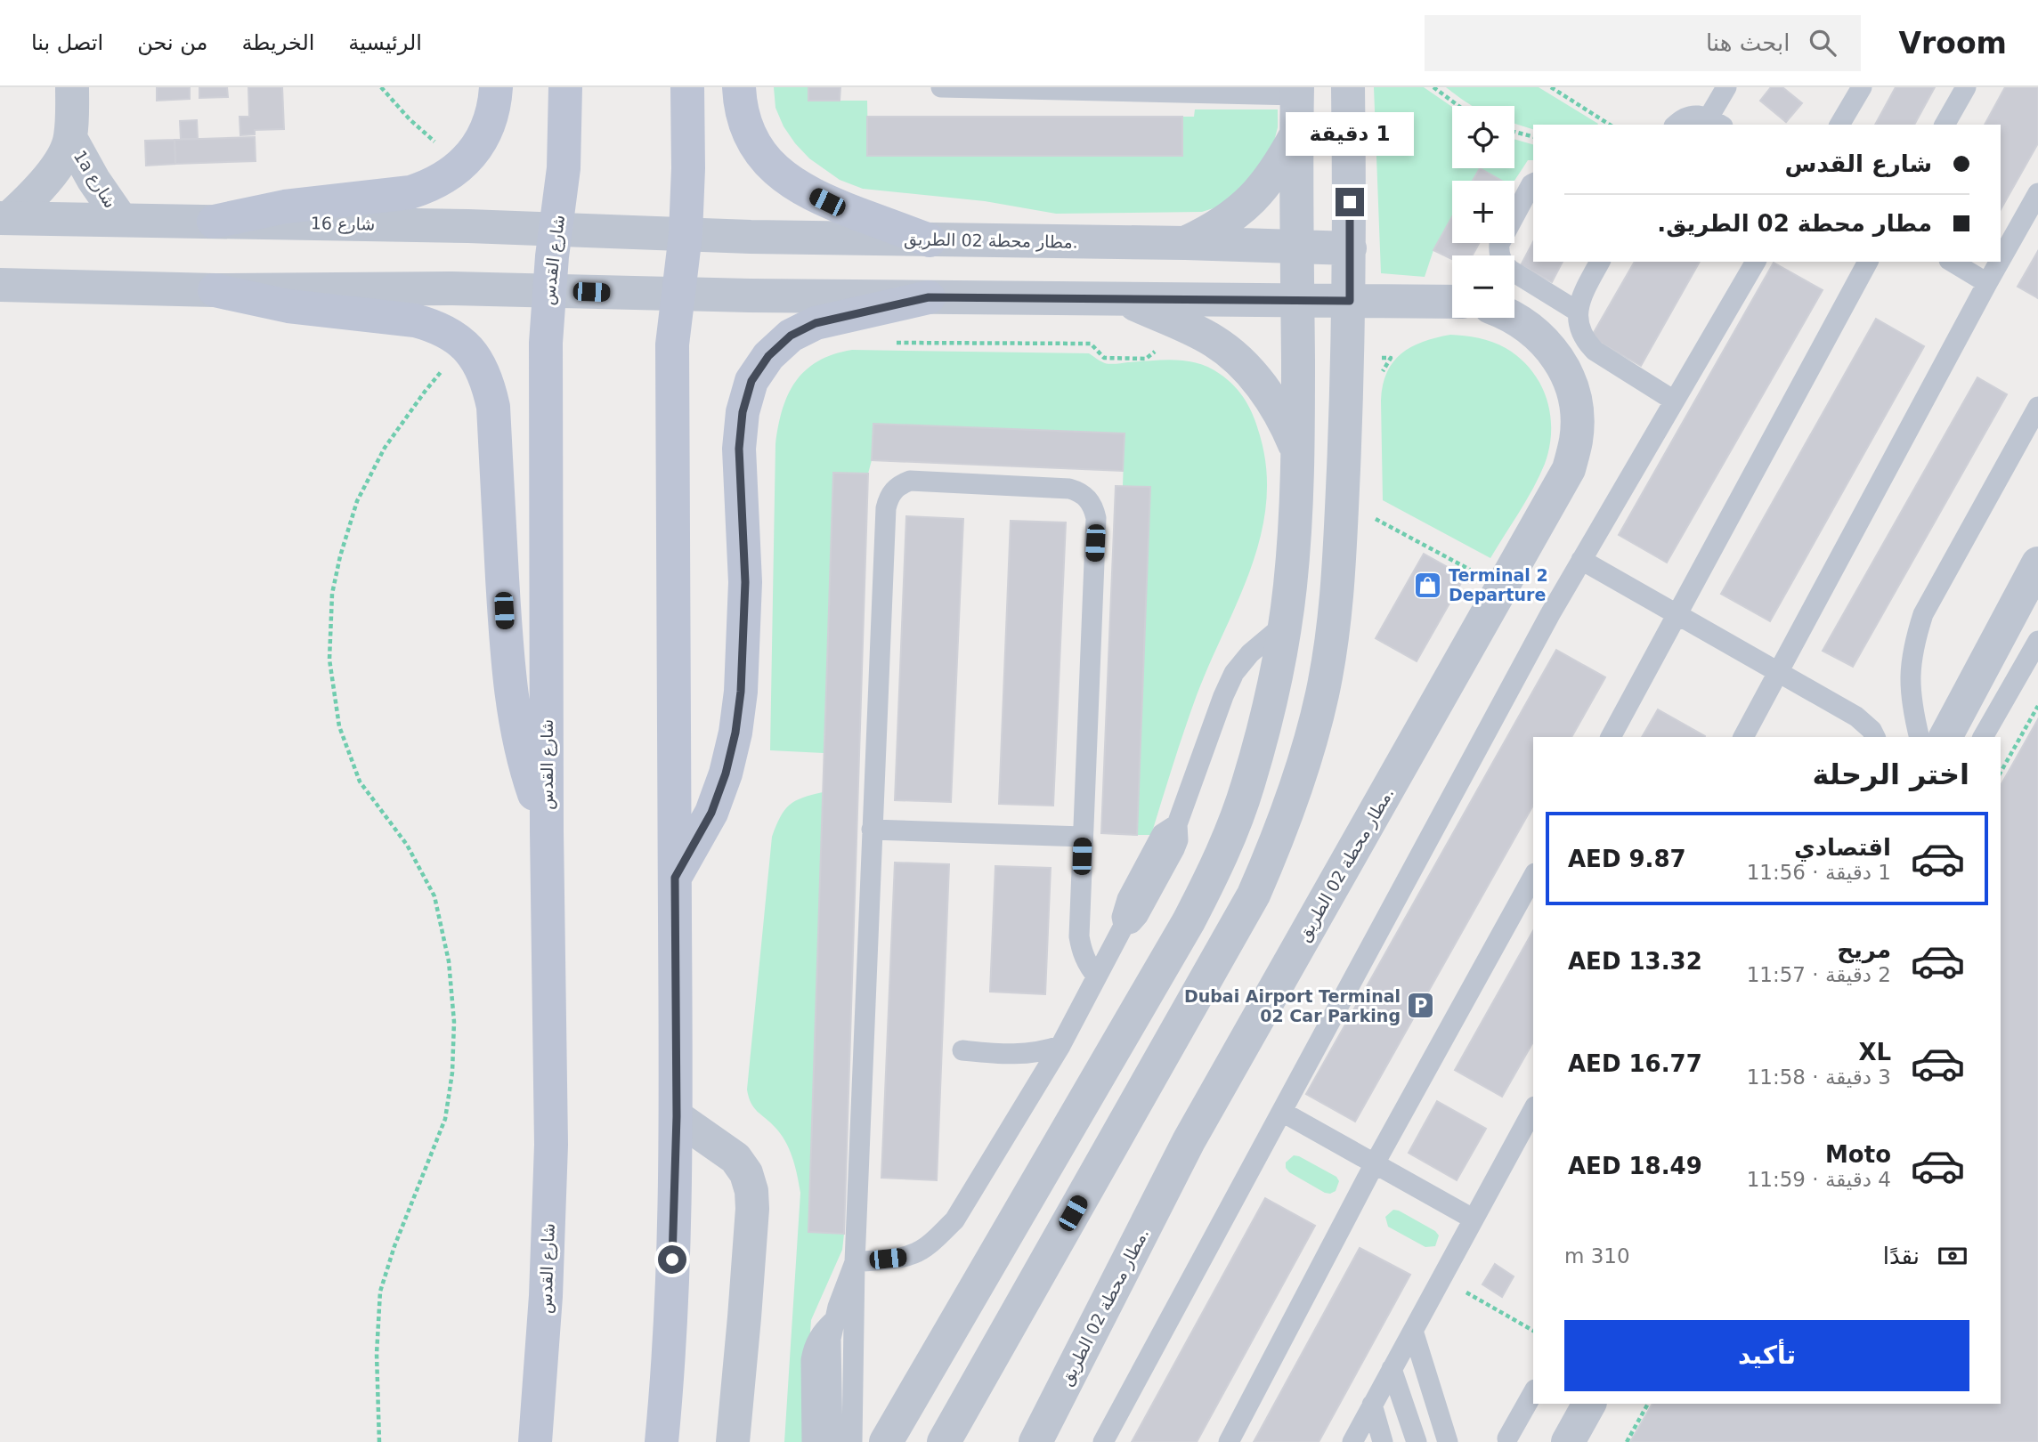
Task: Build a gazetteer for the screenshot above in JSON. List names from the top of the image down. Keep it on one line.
{"streets":{"main road":["شارع القدس"],"street":["1a شارع","شارع 16","مطار محطة 02 الطريق."]},"crossings":[["1a شارع","شارع 16"],["شارع 16","مطار محطة 02 الطريق."],["شارع 16","شارع القدس"]],"places":{"shop":["Terminal 2 Departure"],"parking":["Dubai Airport Terminal 02 Car Parking"]},"page":{"header":"Vroom","search":"ابحث هنا","nav":["الرئيسية","الخريطة","من نحن","اتصل بنا"],"map_buttons":["+","−"],"bubble":"1 دقيقة","banner":["شارع القدس","مطار محطة 02 الطريق."],"heading":"اختر الرحلة","list":[{"name":"اقتصادي","note":"1 دقيقة · 11:56","value":"AED 9.87"},{"name":"مريح","note":"2 دقيقة · 11:57","value":"AED 13.32"},{"name":"XL","note":"3 دقيقة · 11:58","value":"AED 16.77"},{"name":"Moto","note":"4 دقيقة · 11:59","value":"AED 18.49"}],"pay":["نقدًا","310 m"],"buttons":"تأكيد"}}
